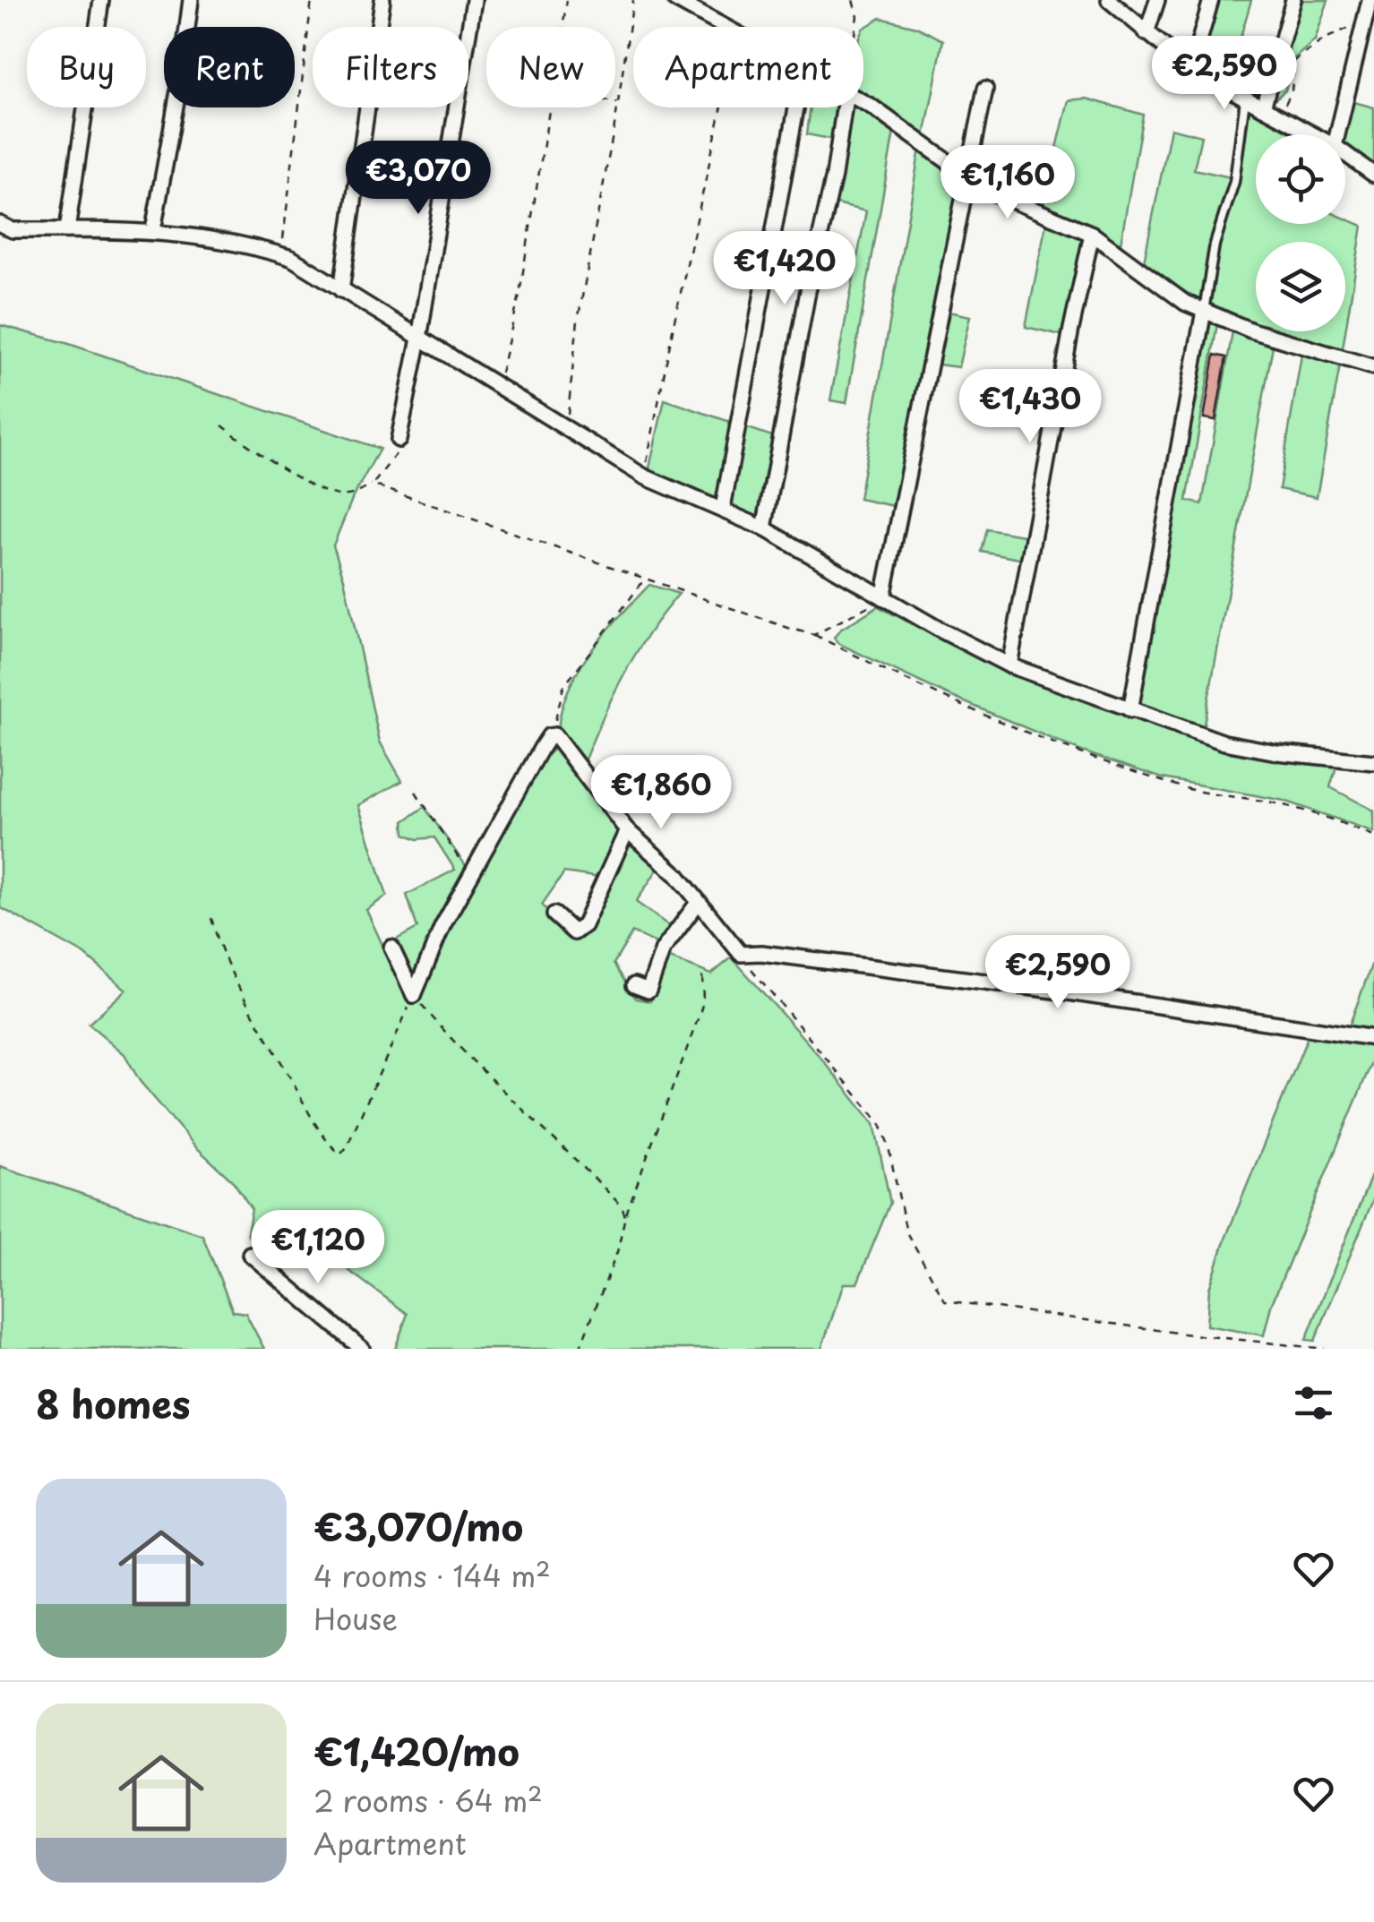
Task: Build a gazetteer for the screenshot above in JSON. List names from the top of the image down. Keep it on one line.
{"page":{"chip":["Buy","Rent","Filters","New","Apartment"],"price":["€2,590","€3,070","€1,160","€1,420","€1,430","€1,860","€2,590","€1,120"],"heading":"8 homes","list":[{"name":"€3,070/mo","note":"4 rooms · 144 m² · House"},{"name":"€1,420/mo","note":"2 rooms · 64 m² · Apartment"}]}}
